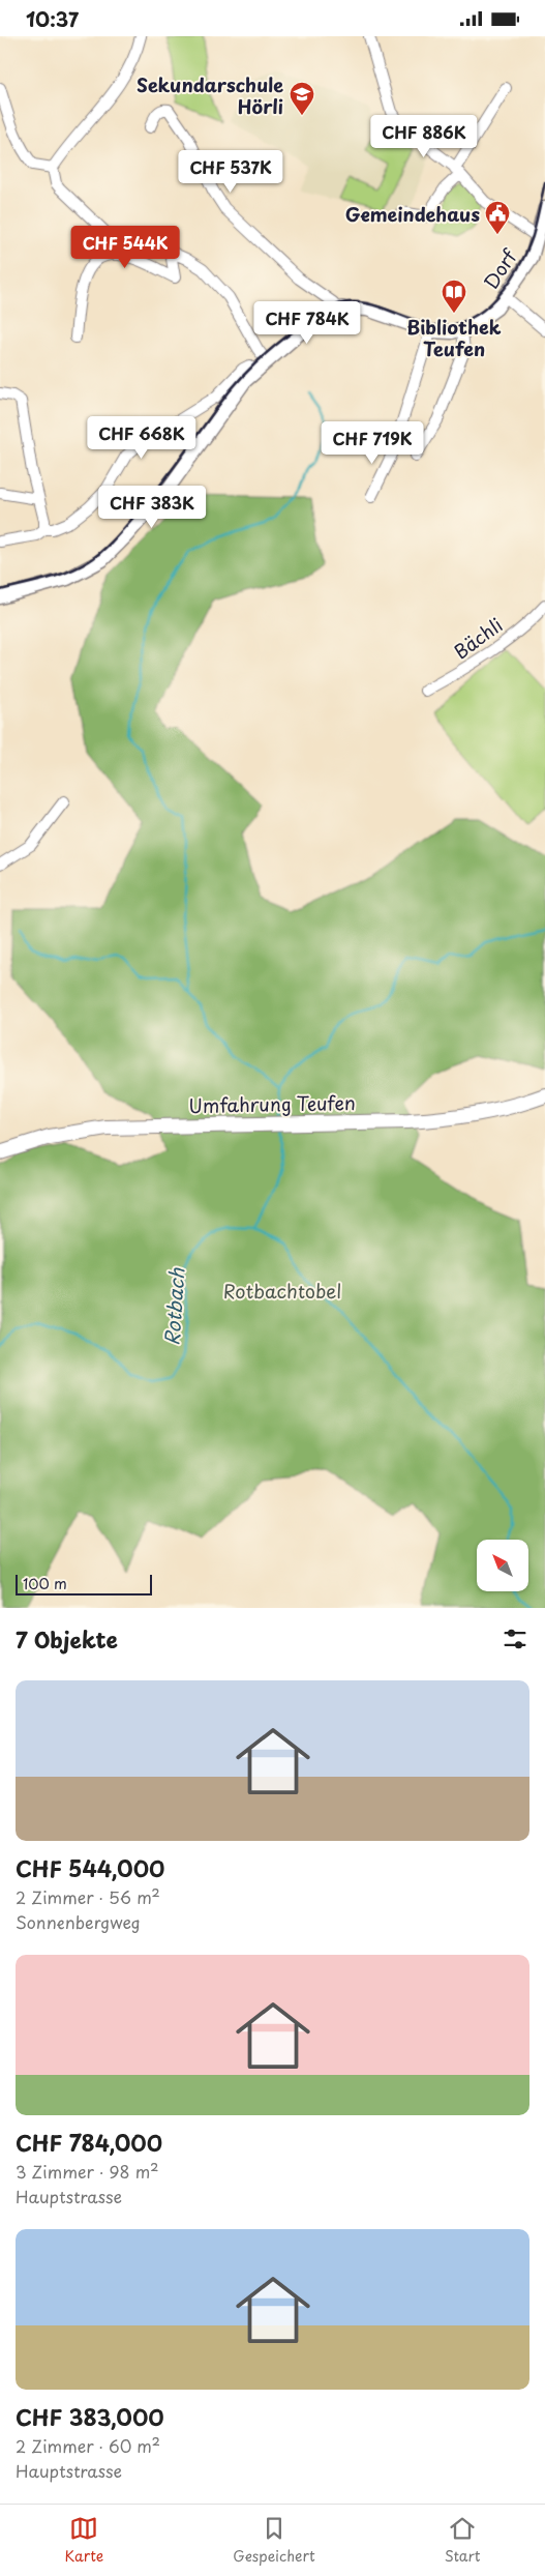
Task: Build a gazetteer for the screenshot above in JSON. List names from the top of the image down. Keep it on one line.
{"streets":{"main road":["Umfahrung Teufen"],"street":["Dorf","Bächli"]},"water":["Rotbach"],"parks":["Rotbachtobel"],"places":{"school or university":["Sekundarschule Hörli"],"public building":["Gemeindehaus"],"library":["Bibliothek Teufen"]},"scale_bar":"100 m","north":"top left","page":{"status":"10:37","price":["CHF 886K","CHF 537K","CHF 544K","CHF 784K","CHF 668K","CHF 719K","CHF 383K"],"scale":"100 m","heading":"7 Objekte","list":[{"name":"CHF 544,000","note":"2 Zimmer · 56 m² · Sonnenbergweg"},{"name":"CHF 784,000","note":"3 Zimmer · 98 m² · Hauptstrasse"},{"name":"CHF 383,000","note":"2 Zimmer · 60 m² · Hauptstrasse"}],"tabs":["Karte","Gespeichert","Start"]}}
